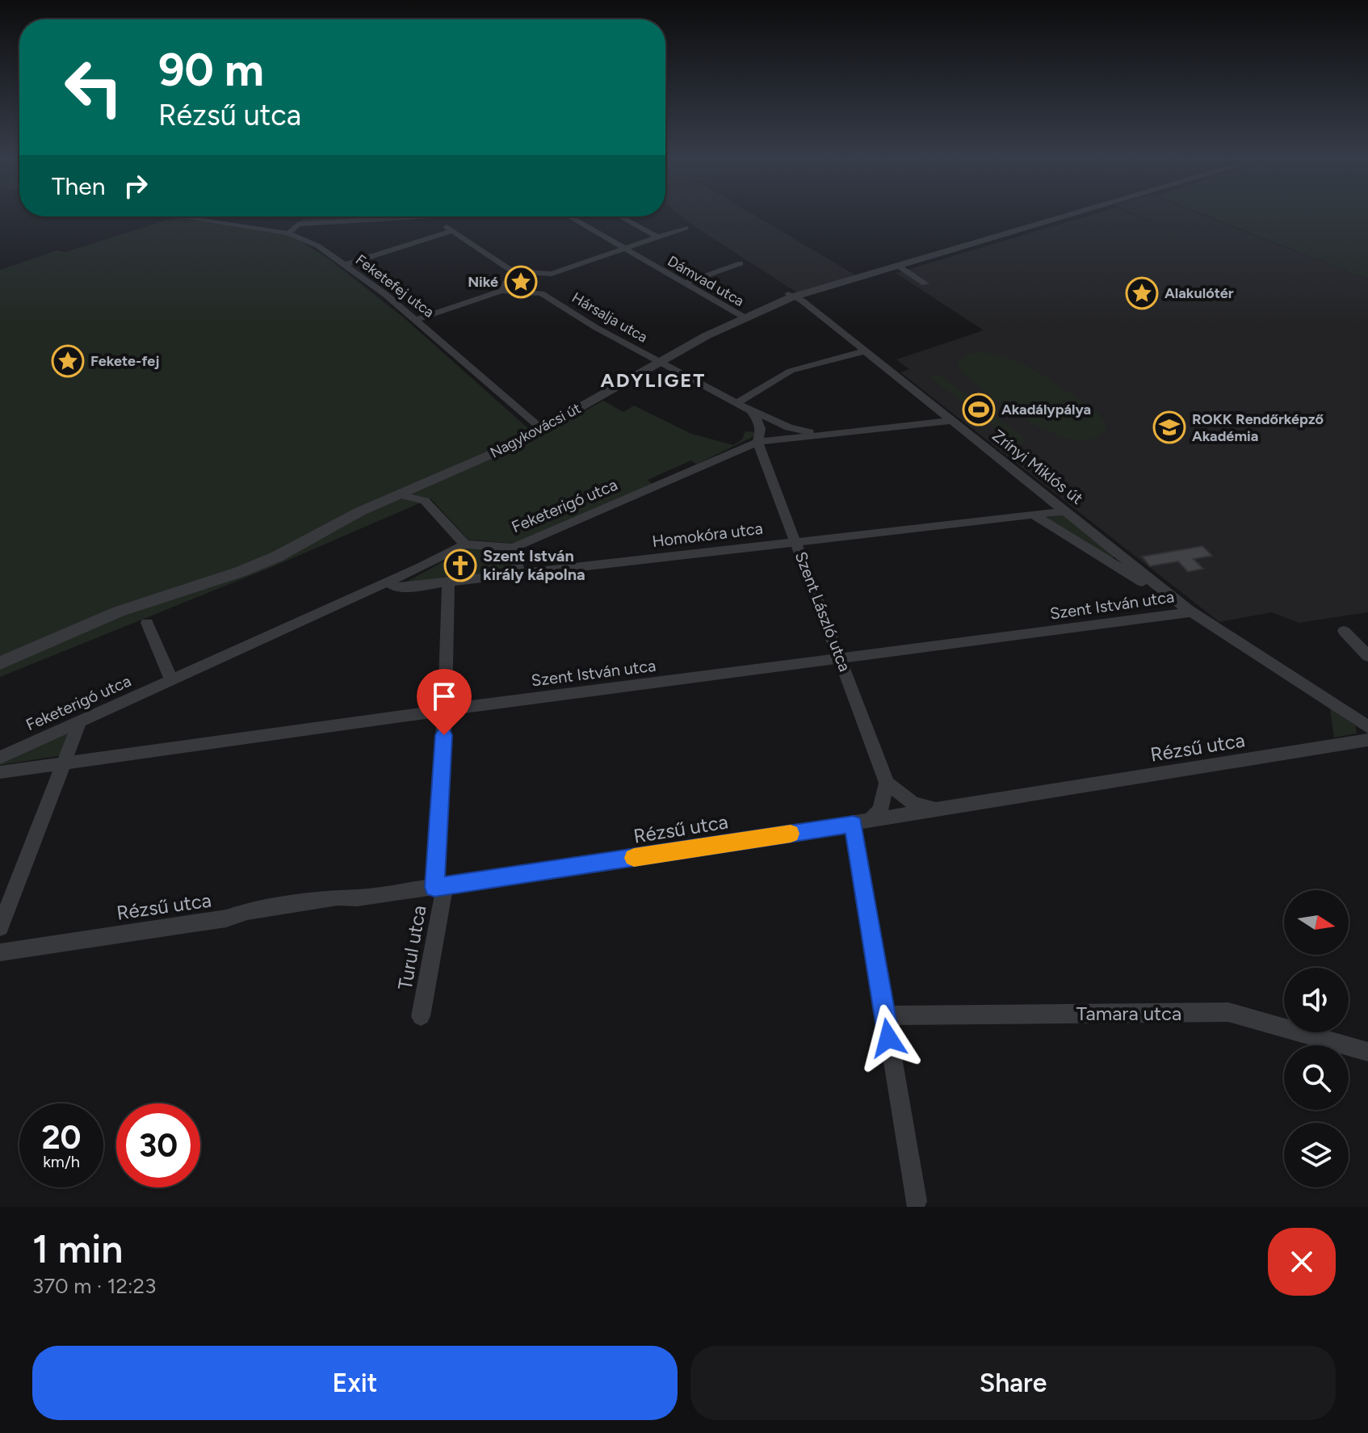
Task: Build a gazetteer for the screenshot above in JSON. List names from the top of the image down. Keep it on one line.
{"streets":{"street":["Dámvad utca","Feketefej utca","Hársalja utca","Nagykovácsi út","Zrínyi Miklós út","Feketerigó utca","Homokóra utca","Szent István utca","Szent László utca","Rézsű utca","Turul utca","Tamara utca"]},"crossings":[["Dámvad utca","Nagykovácsi út"],["Feketefej utca","Nagykovácsi út"],["Hársalja utca","Nagykovácsi út"],["Hársalja utca","Feketerigó utca"],["Hársalja utca","Szent László utca"],["Nagykovácsi út","Zrínyi Miklós út"],["Zrínyi Miklós út","Feketerigó utca"],["Zrínyi Miklós út","Homokóra utca"],["Zrínyi Miklós út","Szent István utca"],["Feketerigó utca","Homokóra utca"],["Feketerigó utca","Szent László utca"],["Homokóra utca","Szent László utca"],["Homokóra utca","Turul utca"],["Szent István utca","Szent László utca"],["Szent István utca","Turul utca"],["Rézsű utca","Turul utca"]],"districts":["ADYLIGET"],"places":{"place":["Niké","Alakulótér","Fekete-fej"],"sports":["Akadálypálya"],"school or university":["ROKK Rendőrképző Akadémia"],"church":["Szent István király kápolna"]},"north":"right","page":{"turn":["90 m","Rézsű utca"],"then":"Then","speed":"20 km/h","limit":"30","heading":["1 min","370 m · 12:23"],"buttons":["Exit","Share"]}}
